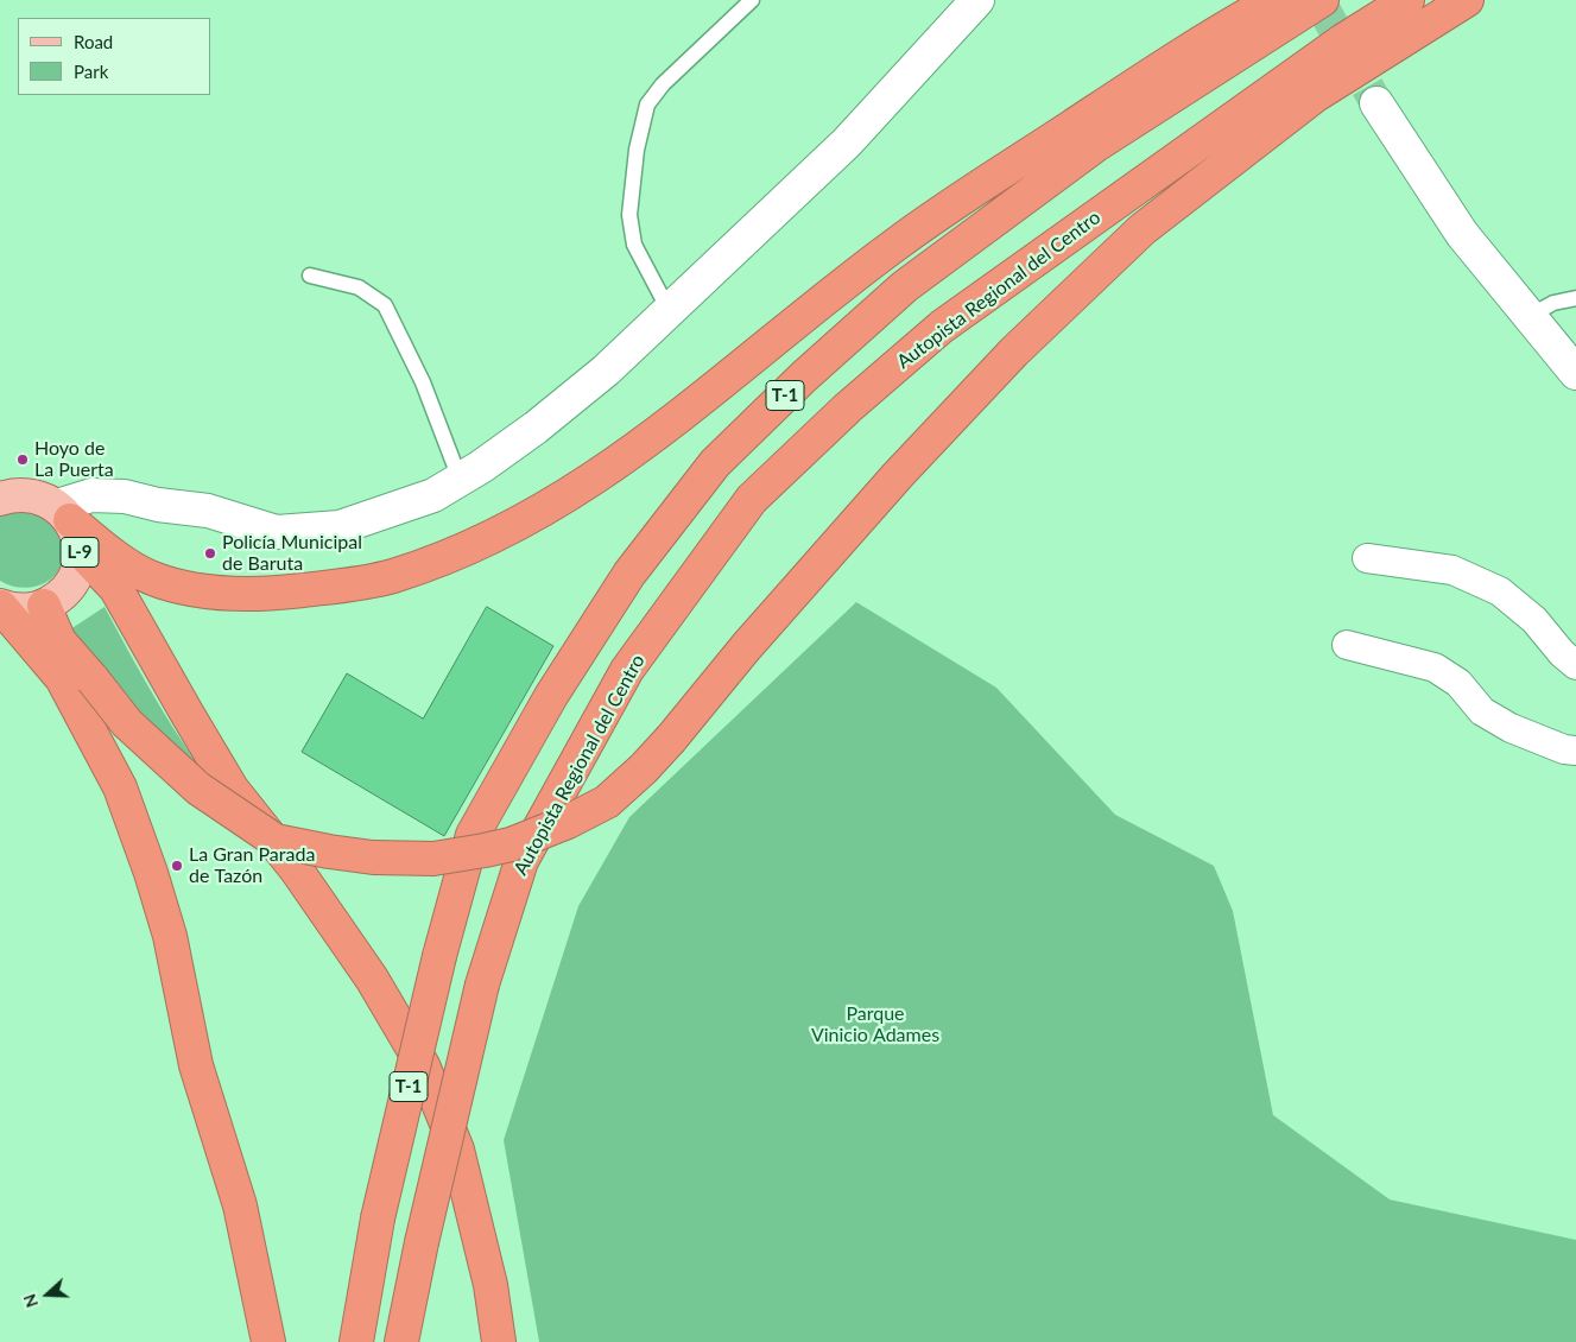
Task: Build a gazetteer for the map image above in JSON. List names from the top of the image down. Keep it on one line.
{"streets":{"highway":["Autopista Regional del Centro","T-1"],"main road":["L-9"]},"parks":["Parque Vinicio Adames"],"places":["Hoyo de La Puerta","Policía Municipal de Baruta","La Gran Parada de Tazón"],"legend":["Road","Park"],"north":"left"}
